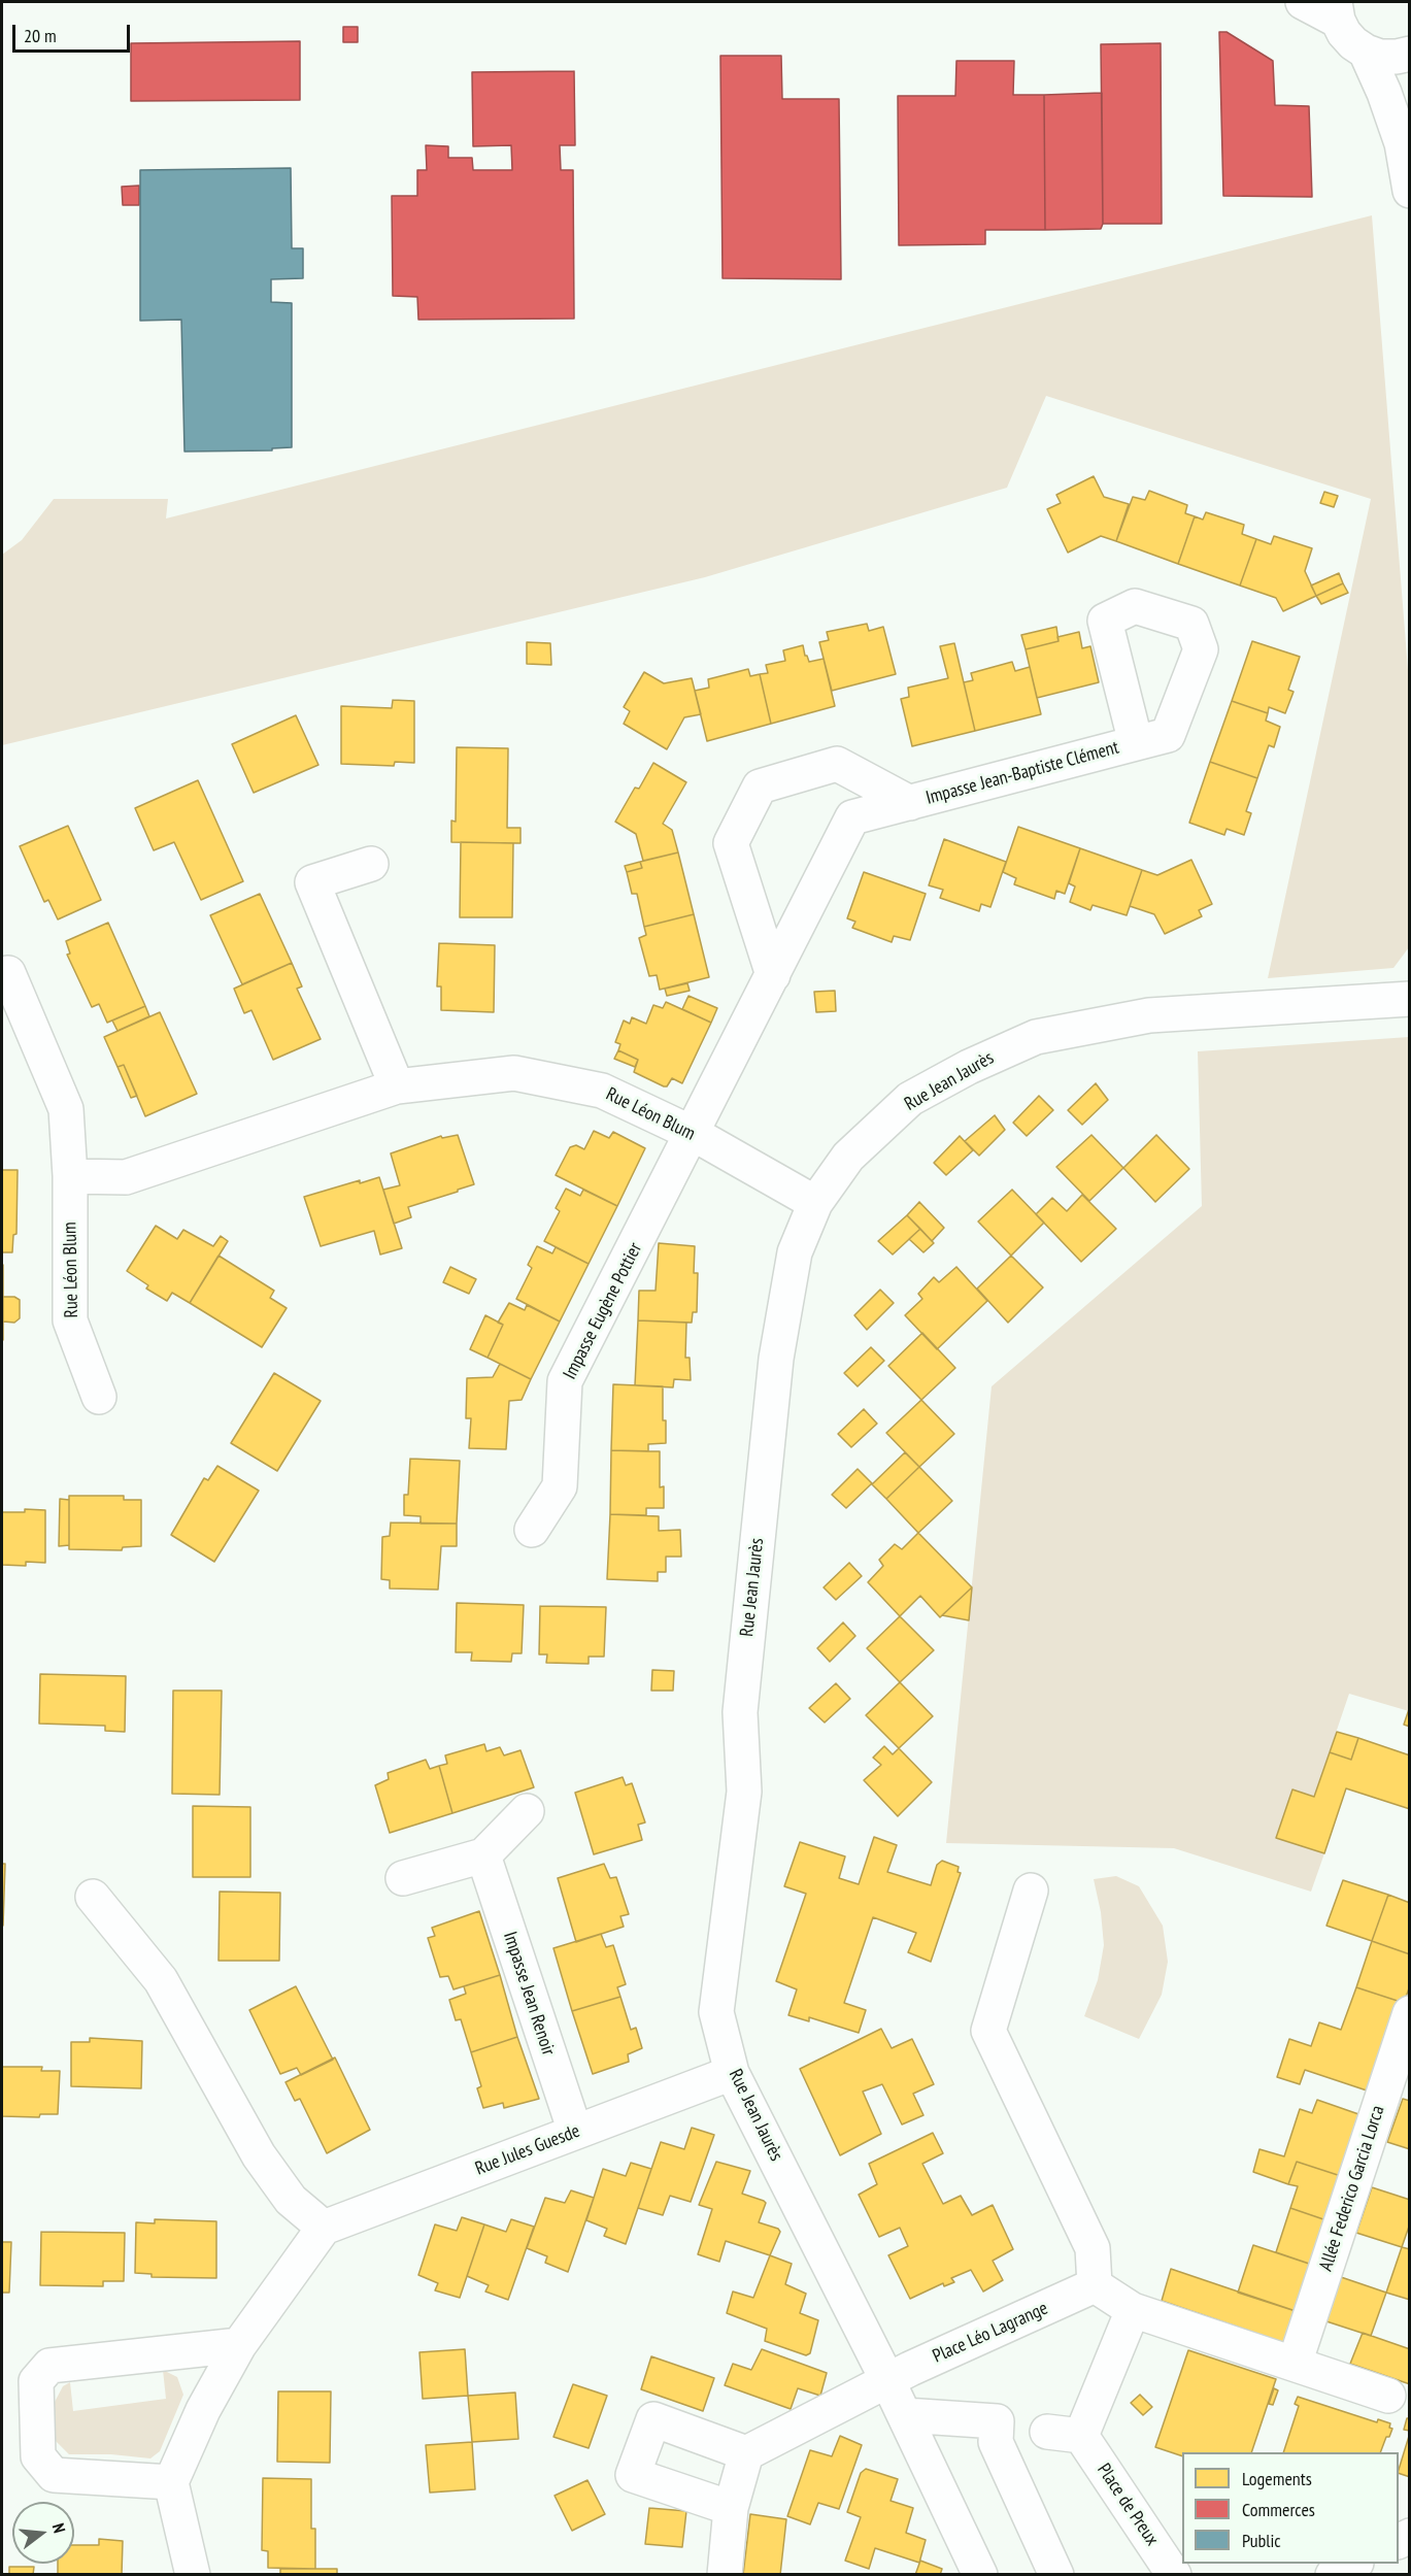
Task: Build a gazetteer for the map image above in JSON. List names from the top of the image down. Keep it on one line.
{"streets":{"street":["Impasse Jean-Baptiste Clément","Rue Jean Jaurès","Rue Léon Blum","Impasse Eugène Pottier","Impasse Jean Renoir","Rue Jules Guesde","Allée Federico Garcia Lorca","Place Léo Lagrange","Place de Preux"]},"crossings":[["Impasse Jean-Baptiste Clément","Rue Léon Blum"],["Impasse Jean-Baptiste Clément","Impasse Eugène Pottier"],["Rue Jean Jaurès","Rue Léon Blum"],["Rue Jean Jaurès","Rue Jules Guesde"],["Rue Jean Jaurès","Place Léo Lagrange"],["Rue Léon Blum","Impasse Eugène Pottier"],["Impasse Jean Renoir","Rue Jules Guesde"]],"legend":["Logements","Commerces","Public"],"scale_bar":"20 m","north":"right"}
